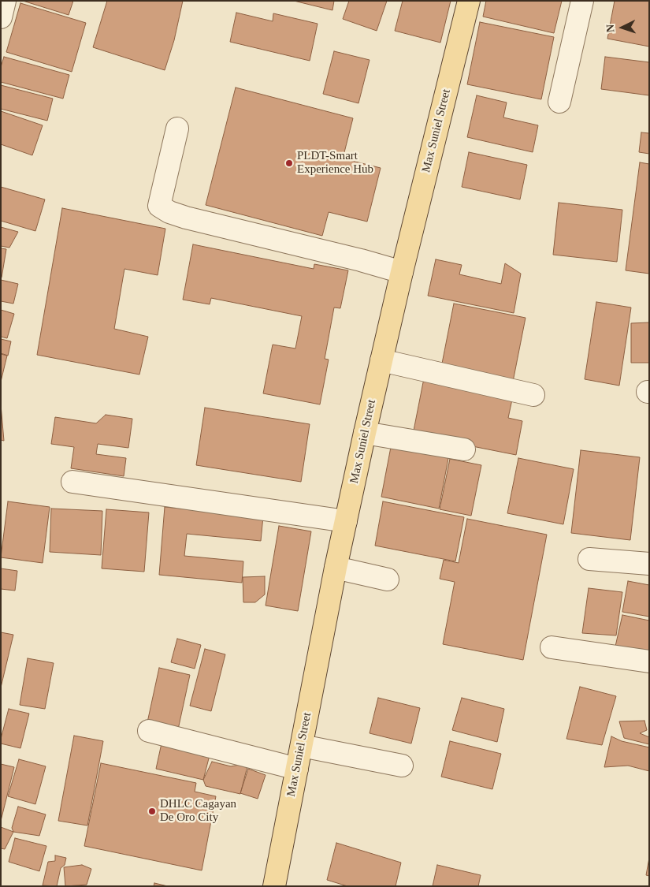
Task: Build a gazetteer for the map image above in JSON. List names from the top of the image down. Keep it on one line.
{"streets":{"main road":["Max Suniel Street"]},"places":["PLDT-Smart Experience Hub","DHLC Cagayan De Oro City"],"north":"left"}
